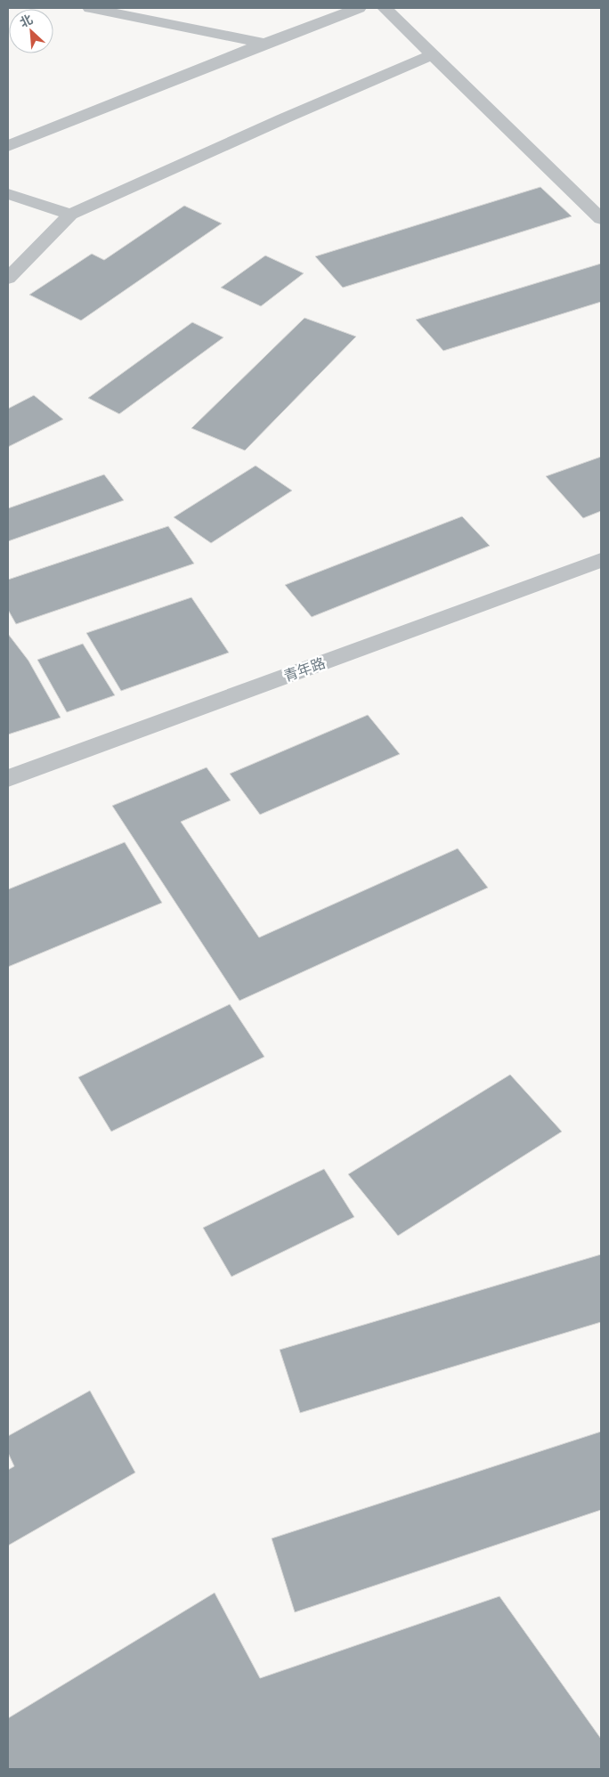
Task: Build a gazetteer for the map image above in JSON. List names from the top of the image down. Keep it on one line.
{"streets":{"street":["青年路"]},"north":"top left"}
